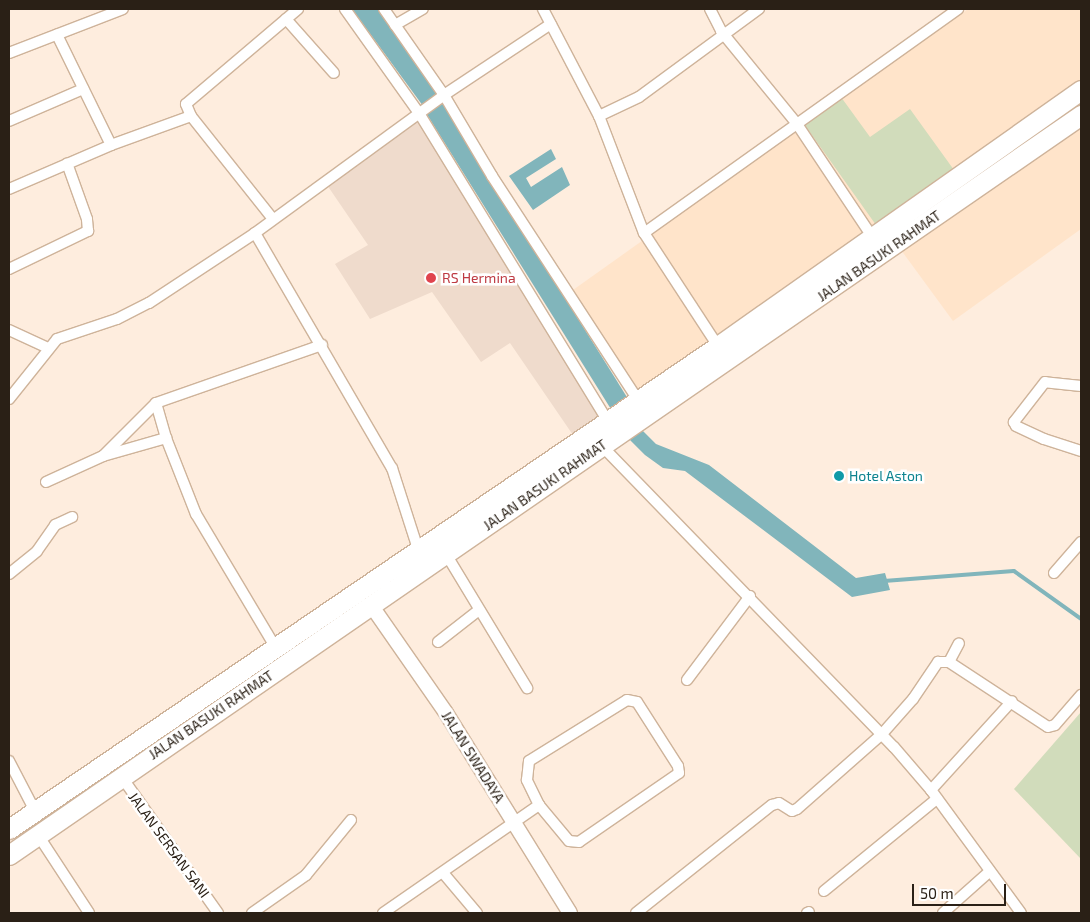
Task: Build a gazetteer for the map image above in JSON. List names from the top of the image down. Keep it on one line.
{"streets":{"highway":["JALAN BASUKI RAHMAT"],"street":["JALAN SWADAYA","JALAN SERSAN SANI"]},"crossings":[["JALAN BASUKI RAHMAT","JALAN SWADAYA"],["JALAN BASUKI RAHMAT","JALAN SERSAN SANI"]],"places":["RS Hermina","Hotel Aston"],"scale_bar":"50 m"}
